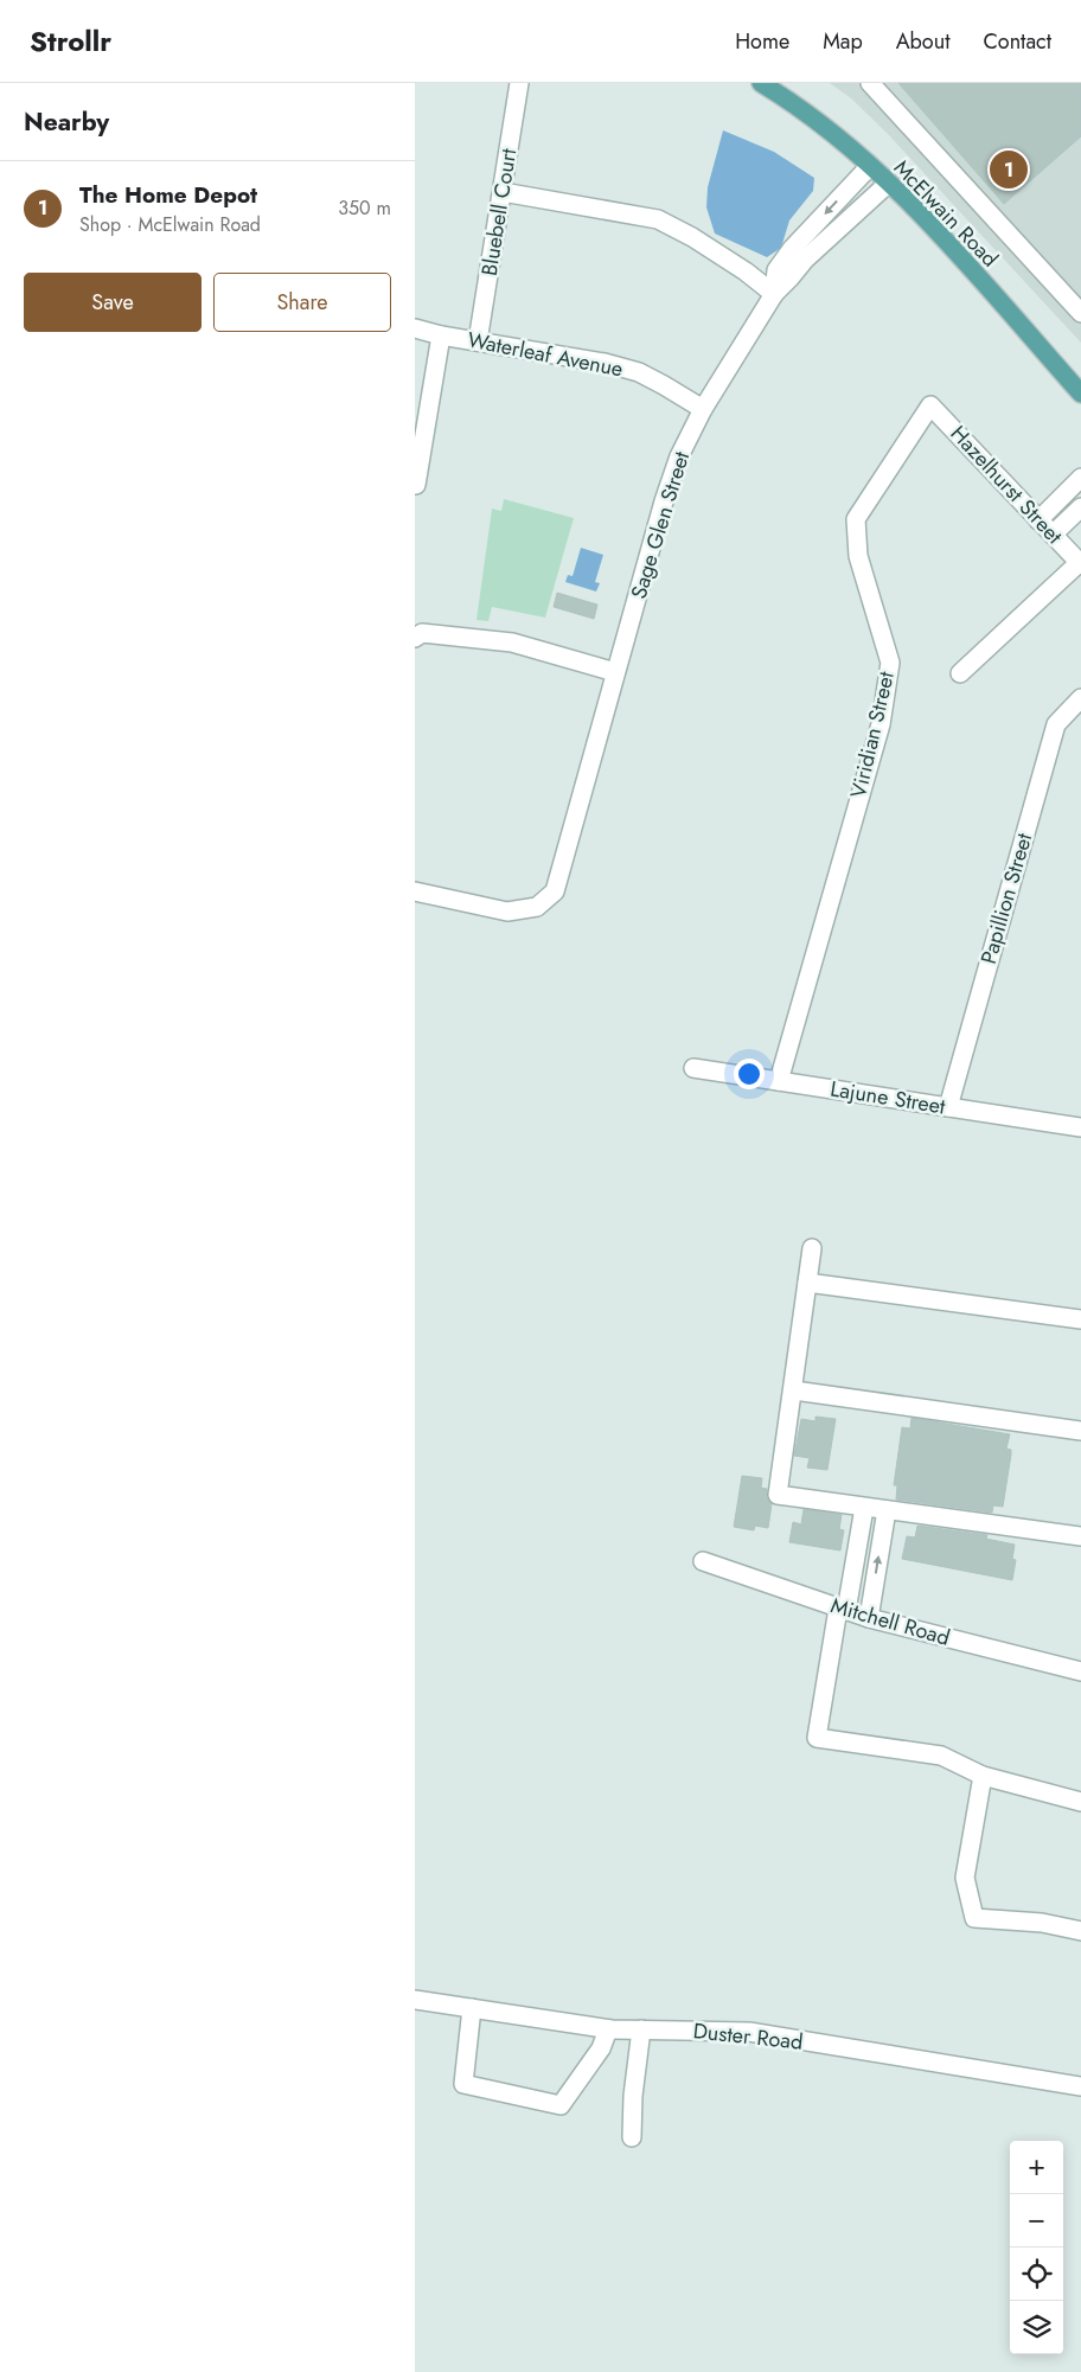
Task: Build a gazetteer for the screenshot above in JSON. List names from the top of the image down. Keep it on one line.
{"streets":{"main road":["McElwain Road"],"street":["Bluebell Court","Waterleaf Avenue","Hazelhurst Street","Sage Glen Street","Viridian Street","Papillion Street","Lajune Street","Mitchell Road","Duster Road"]},"crossings":[["Bluebell Court","Waterleaf Avenue"],["McElwain Road","Sage Glen Street"],["Waterleaf Avenue","Sage Glen Street"],["Hazelhurst Street","Viridian Street"],["Viridian Street","Lajune Street"],["Papillion Street","Lajune Street"]],"page":{"header":"Strollr","nav":["Home","Map","About","Contact"],"heading":"Nearby","pins":"1","list":[{"mark":"1","name":"The Home Depot","note":"Shop · McElwain Road","value":"350 m"}],"buttons":["Save","Share"],"map_buttons":["+","−"]}}
